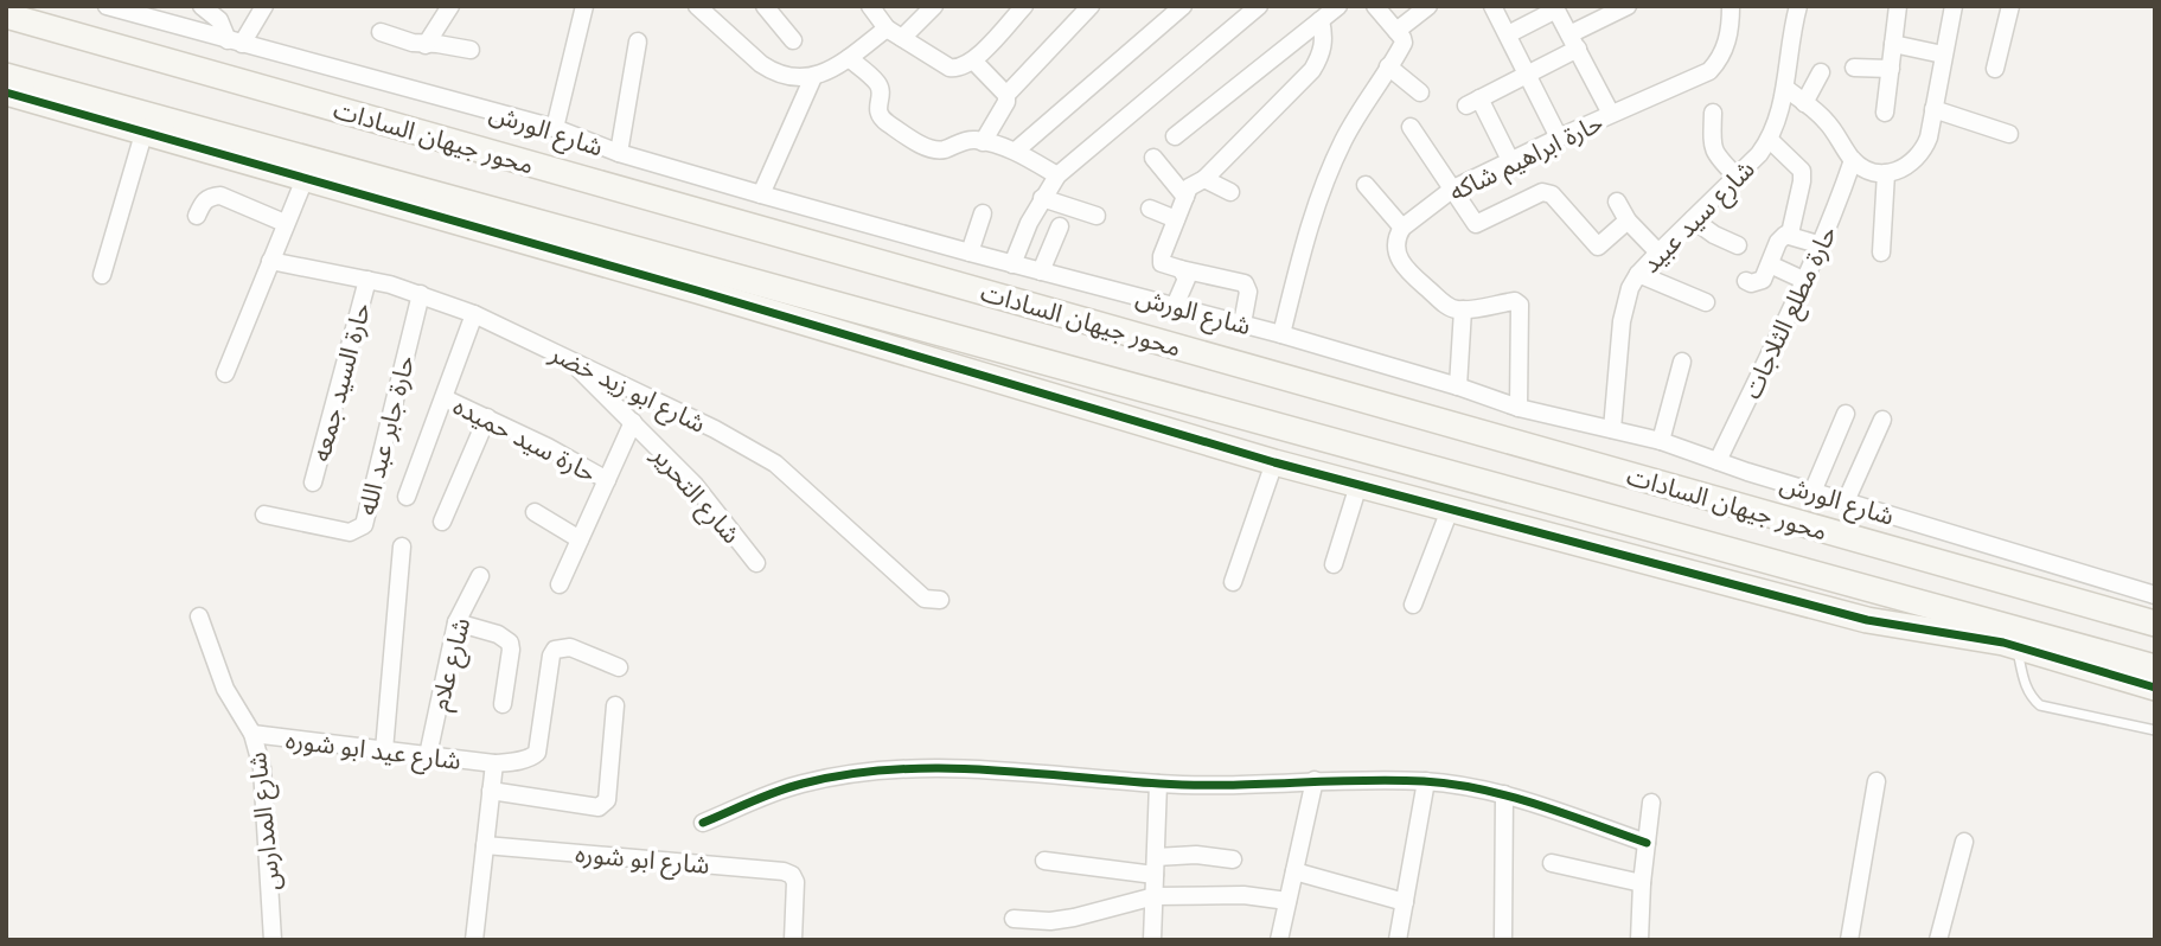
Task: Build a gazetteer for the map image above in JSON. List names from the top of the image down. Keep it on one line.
{"streets":{"main road":["محور جيهان السادات"],"street":["شارع الورش","حارة ابراهيم شاكه","شارع سيد عبيد","حارة مطلع الثلاجات","حارة السيد جمعه","شارع ابو زيد خضر","حارة جابر عبد الله","حارة سيد حميده","شارع التحرير","شارع علام","شارع عيد ابو شوره","شارع المدارس","شارع ابو شوره"]},"crossings":[["شارع الورش","شارع سيد عبيد"],["شارع الورش","حارة مطلع الثلاجات"],["حارة السيد جمعه","شارع ابو زيد خضر"],["شارع ابو زيد خضر","حارة جابر عبد الله"],["شارع ابو زيد خضر","شارع التحرير"],["شارع علام","شارع عيد ابو شوره"],["شارع عيد ابو شوره","شارع المدارس"],["شارع عيد ابو شوره","شارع ابو شوره"]]}
